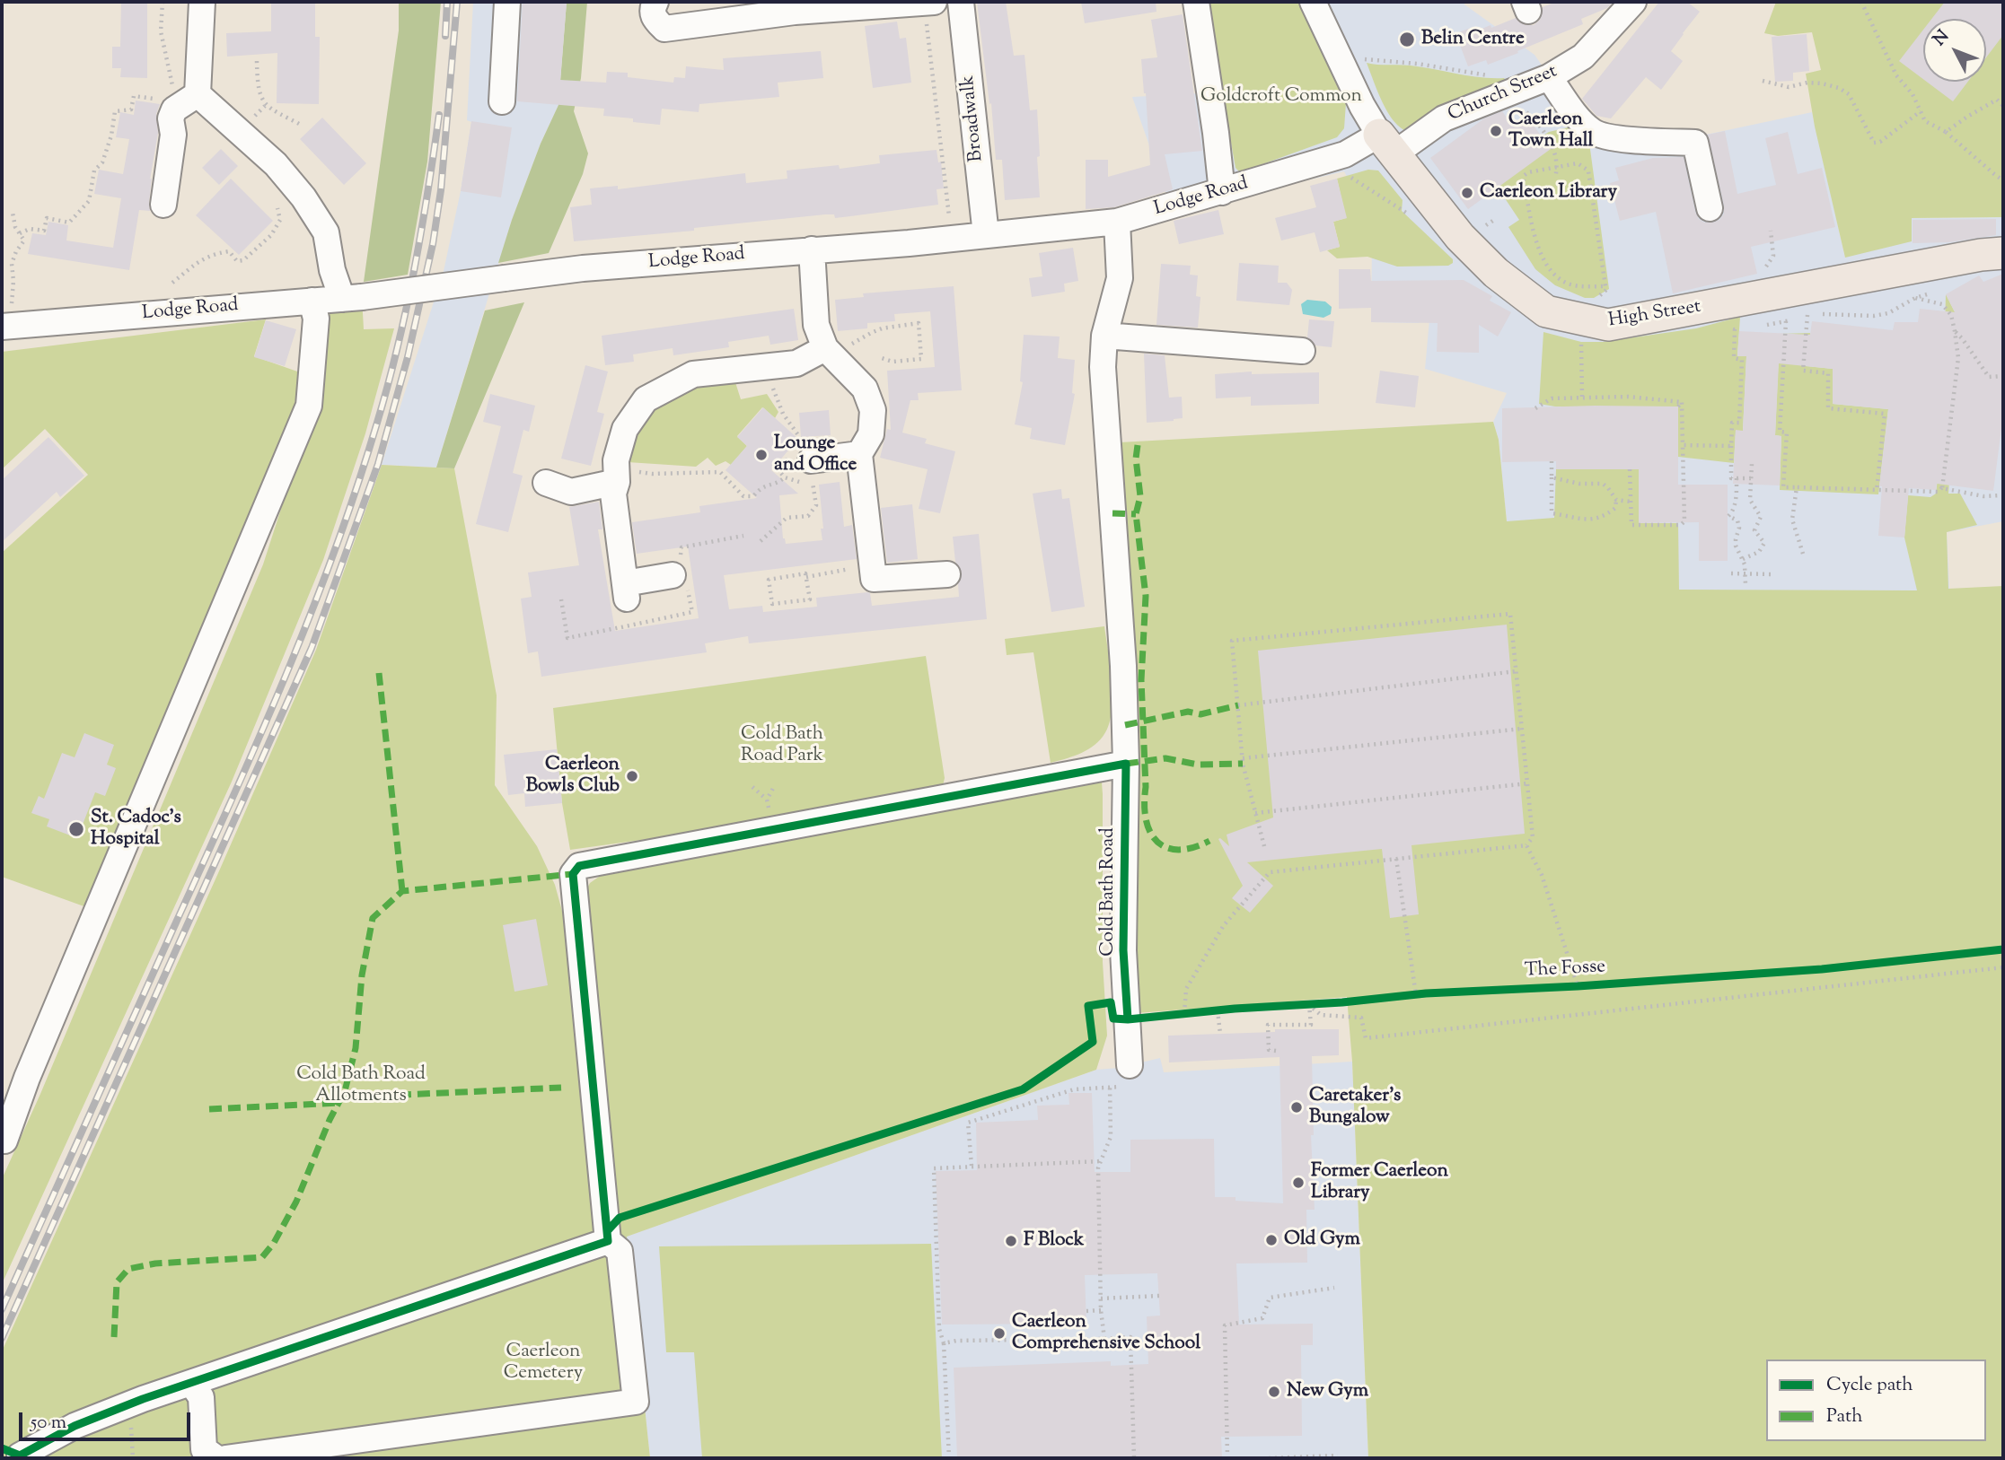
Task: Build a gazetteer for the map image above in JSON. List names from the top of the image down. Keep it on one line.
{"streets":{"main road":["High Street"],"street":["Church Street","Broadwalk","Lodge Road","Cold Bath Road"],"cycle path":["The Fosse"]},"crossings":[["Church Street","Lodge Road"],["Church Street","High Street"],["Broadwalk","Lodge Road"],["Lodge Road","High Street"],["Lodge Road","Cold Bath Road"]],"parks":["Goldcroft Common","Cold Bath Road Park","Cold Bath Road Allotments","Caerleon Cemetery"],"places":["Belin Centre","Caerleon Town Hall","Caerleon Library","Lounge and Office","Caerleon Bowls Club","St. Cadoc's Hospital","Caretaker's Bungalow","Former Caerleon Library","Old Gym","F Block","Caerleon Comprehensive School","New Gym"],"legend":["Cycle path","Path"],"scale_bar":"50 m","north":"top left"}
